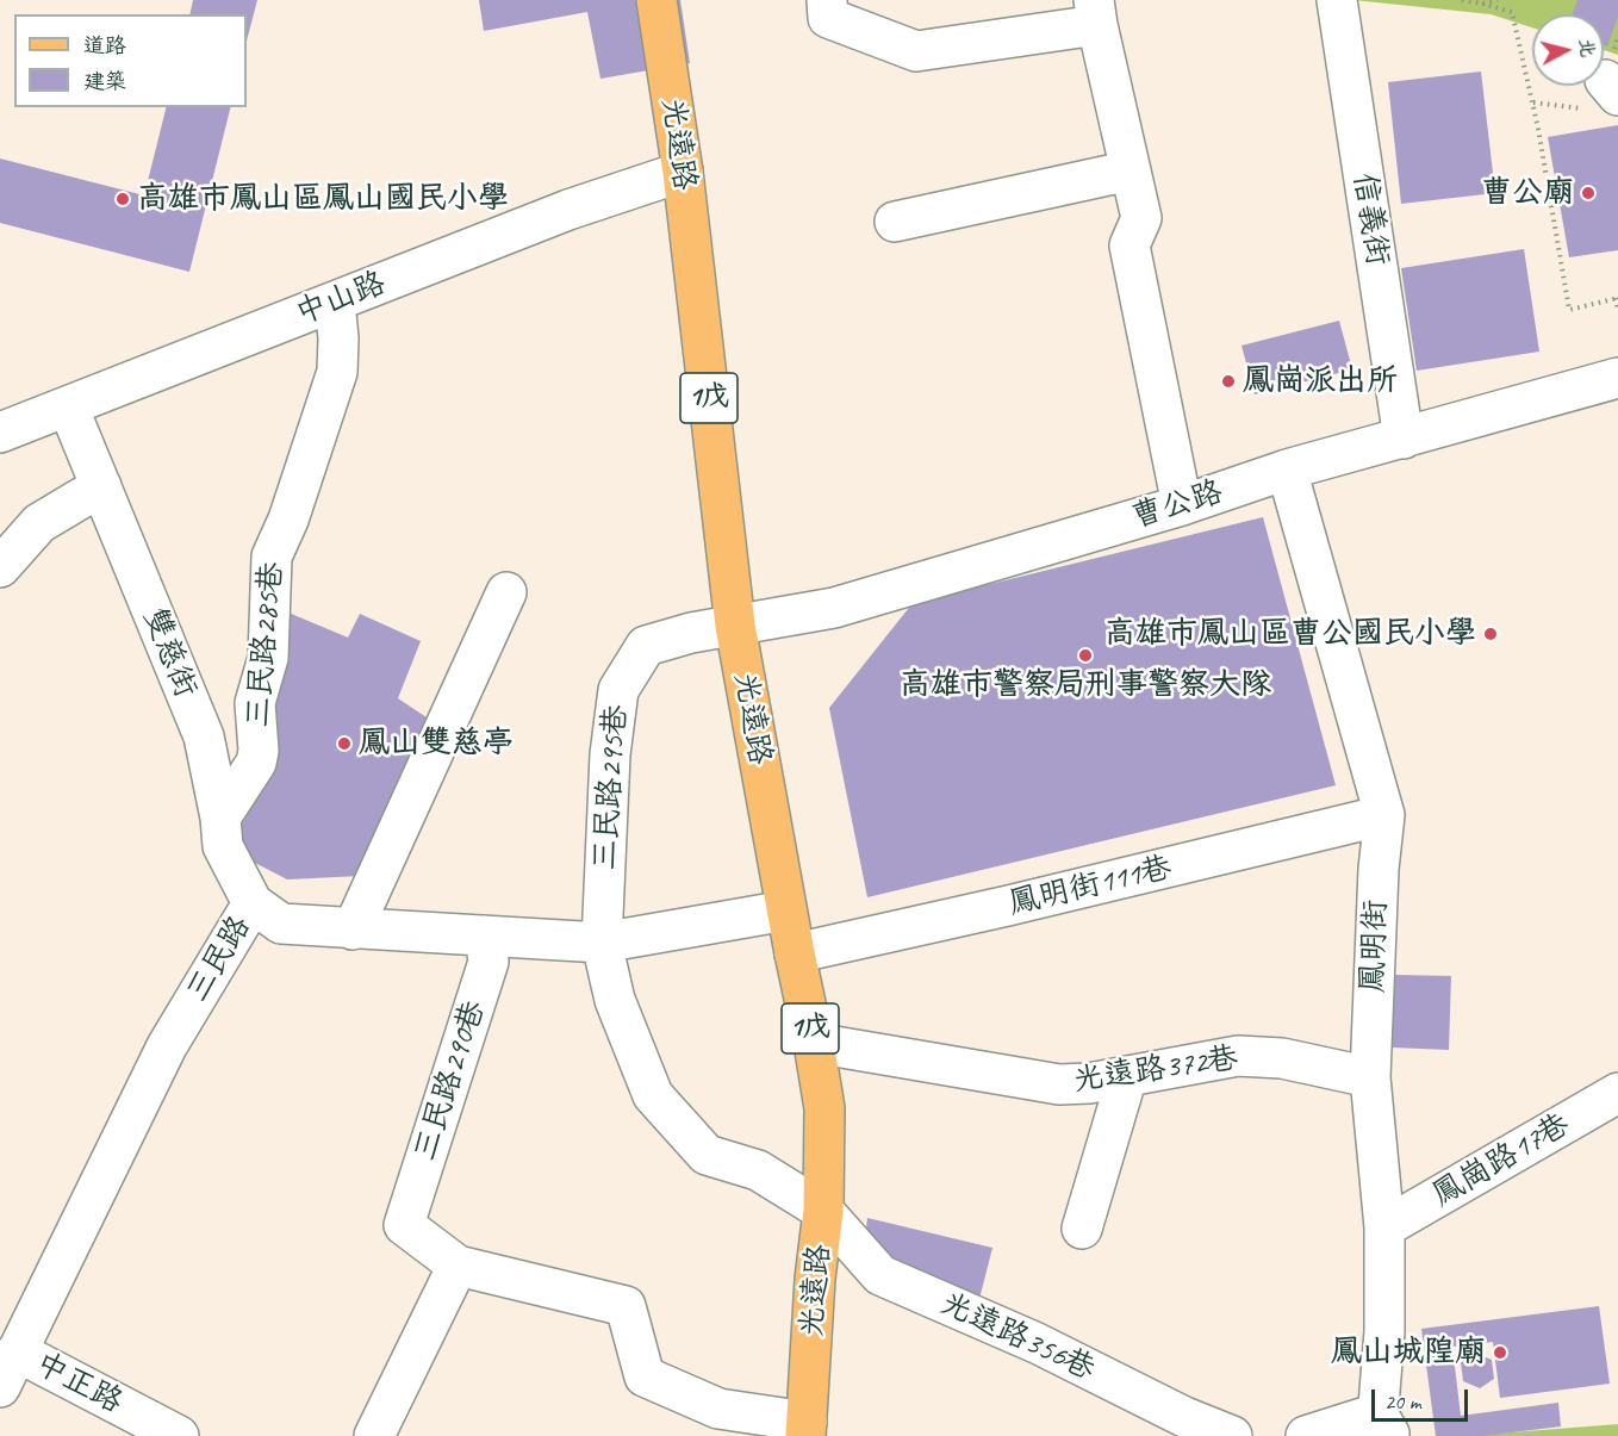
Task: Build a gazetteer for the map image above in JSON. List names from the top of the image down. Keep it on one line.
{"streets":{"main road":["光遠路","1戊"],"street":["信義街","中山路","曹公路","三民路285巷","雙慈街","三民路295巷","鳳明街111巷","鳳明街","三民路","光遠路372巷","三民路290巷","鳳崗路17巷","光遠路356巷","中正路"]},"crossings":[["光遠路","中山路"],["光遠路","曹公路"],["光遠路","三民路295巷"],["光遠路","鳳明街111巷"],["光遠路","三民路"],["光遠路","光遠路372巷"],["光遠路","光遠路356巷"],["信義街","曹公路"],["中山路","三民路285巷"],["中山路","雙慈街"],["曹公路","三民路295巷"],["曹公路","鳳明街"],["三民路285巷","雙慈街"],["雙慈街","三民路"],["三民路295巷","三民路"],["三民路295巷","光遠路356巷"],["鳳明街111巷","鳳明街"],["鳳明街","光遠路372巷"],["鳳明街","鳳崗路17巷"],["三民路","三民路290巷"],["三民路","中正路"]],"places":["曹公廟","高雄市鳳山區鳳山國民小學","鳳崗派出所","高雄市鳳山區曹公國民小學","高雄市警察局刑事警察大隊","鳳山雙慈亭","鳳山城隍廟"],"legend":["道路","建築"],"scale_bar":"20 m","north":"right"}
